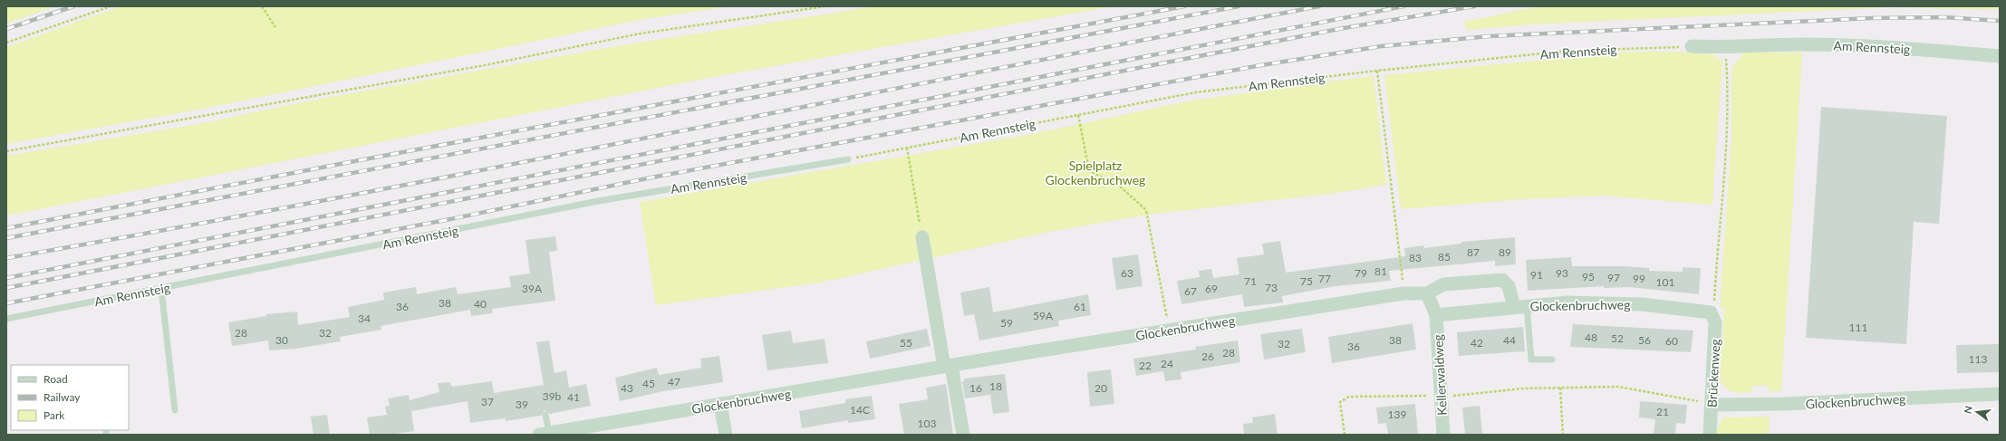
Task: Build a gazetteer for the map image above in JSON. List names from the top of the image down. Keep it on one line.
{"streets":{"street":["Am Rennsteig","Glockenbruchweg","Brückenweg","Kellerwaldweg"]},"crossings":[["Glockenbruchweg","Brückenweg"],["Glockenbruchweg","Kellerwaldweg"]],"parks":["Spielplatz Glockenbruchweg"],"house_numbers":["87","89","85","83","81","63","79","93","91","95","97","77","99","71","75","101","73","39A","69","67","38","40","36","61","59A","34","59","111","28","32","48","52","30","38","44","56","60","55","42","32","36","28","26","113","24","22","47","45","18","43","16","20","39b","41","37","39","14C","21","139","103"],"legend":["Road","Railway","Park"],"north":"left"}
